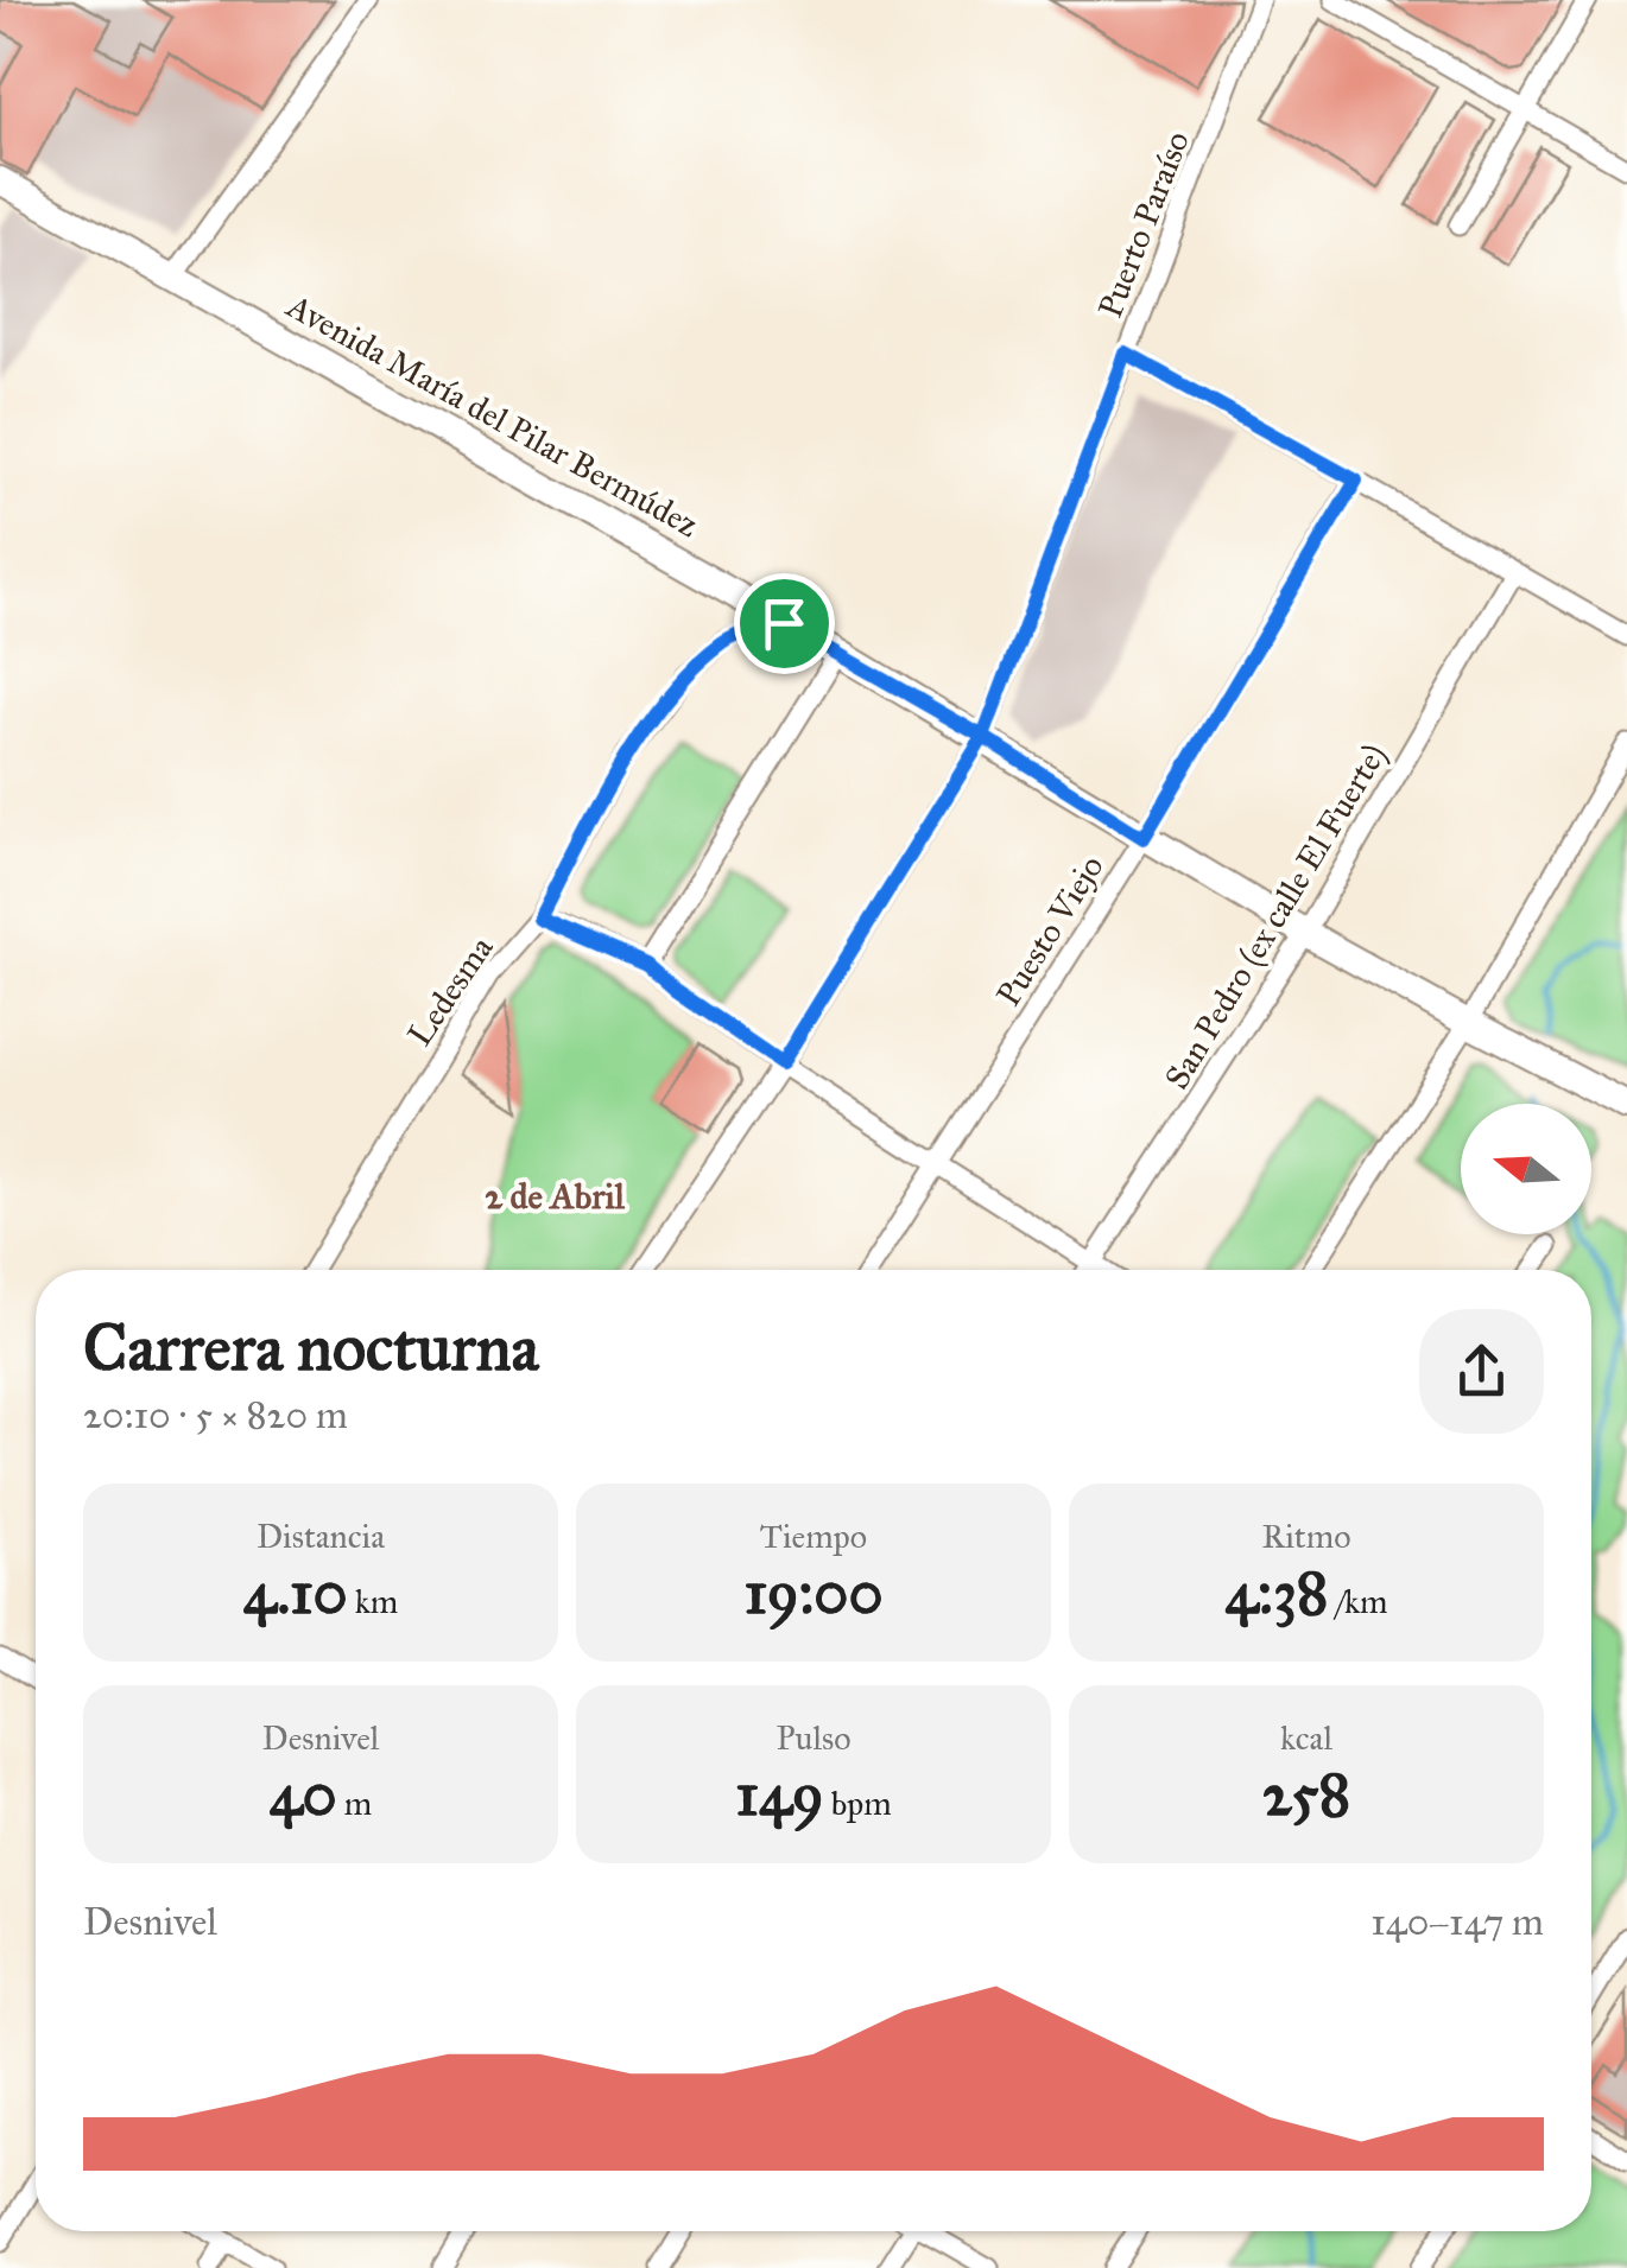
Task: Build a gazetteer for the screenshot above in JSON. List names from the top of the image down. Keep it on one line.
{"streets":{"street":["Puerto Paraíso","Avenida María del Pilar Bermúdez","San Pedro (ex calle El Fuerte)","Puesto Viejo","Ledesma"]},"crossings":[["Puerto Paraíso","Avenida María del Pilar Bermúdez"],["Avenida María del Pilar Bermúdez","San Pedro (ex calle El Fuerte)"],["Avenida María del Pilar Bermúdez","Puesto Viejo"],["Avenida María del Pilar Bermúdez","Ledesma"]],"districts":["2 de Abril"],"north":"left","page":{"heading":["Carrera nocturna","20:10 · 5 × 820 m"],"stats":[["Distancia","4.10 km"],["Tiempo","19:00"],["Ritmo","4:38 /km"],["Desnivel","40 m"],["Pulso","149 bpm"],["kcal","258"]],"chart":["Desnivel","140–147 m"]}}
